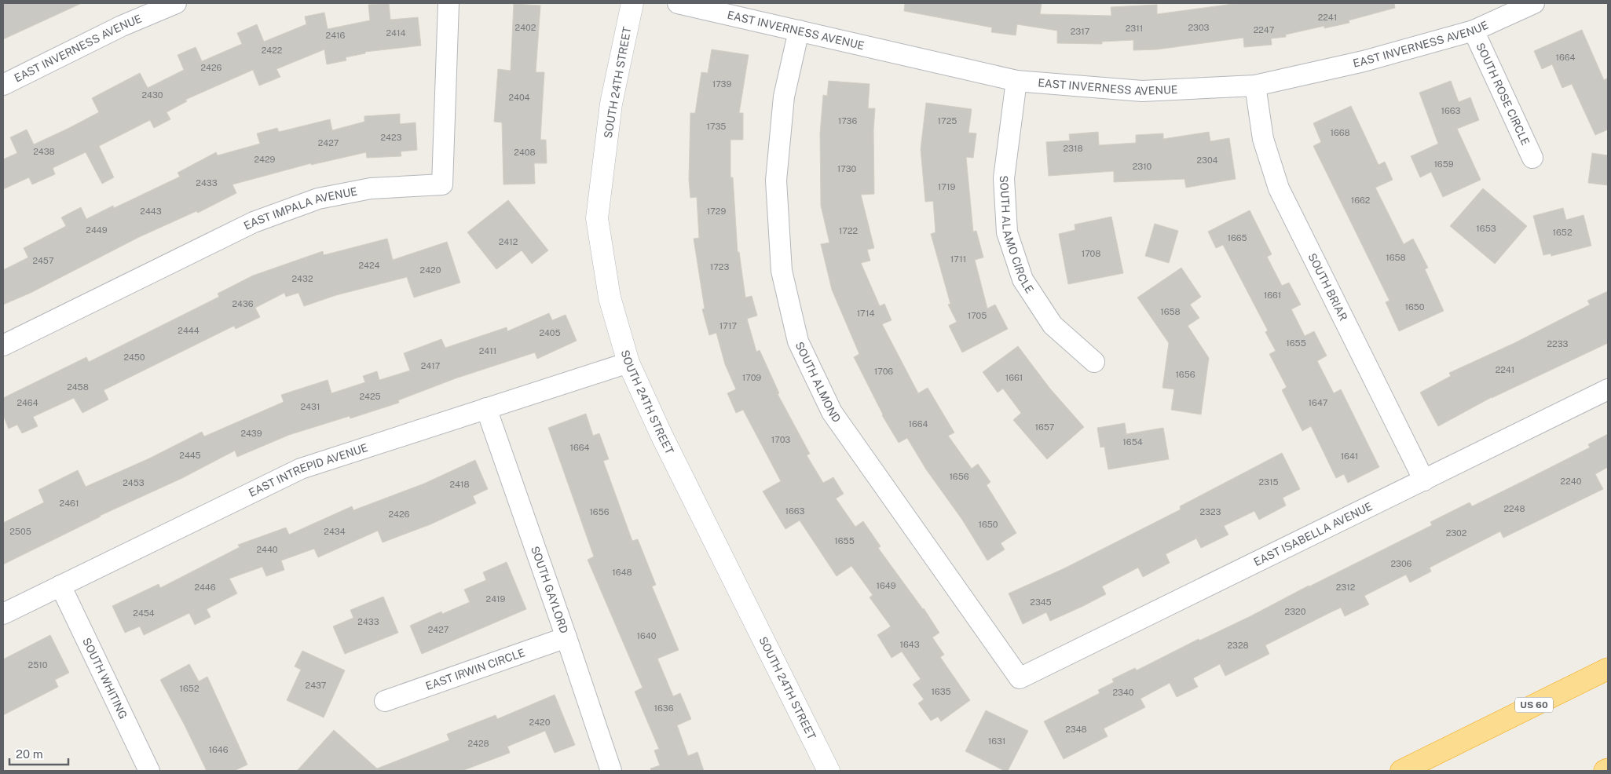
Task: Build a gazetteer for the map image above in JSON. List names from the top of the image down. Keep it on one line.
{"streets":{"highway":["US 60"],"street":["EAST INVERNESS AVENUE","SOUTH 24TH STREET","SOUTH ROSE CIRCLE","EAST IMPALA AVENUE","SOUTH ALAMO CIRCLE","SOUTH BRIAR","SOUTH ALMOND","EAST INTREPID AVENUE","EAST ISABELLA AVENUE","SOUTH GAYLORD","EAST IRWIN CIRCLE","SOUTH WHITING"]},"crossings":[["EAST INVERNESS AVENUE","SOUTH ROSE CIRCLE"],["EAST INVERNESS AVENUE","SOUTH ALAMO CIRCLE"],["EAST INVERNESS AVENUE","SOUTH BRIAR"],["EAST INVERNESS AVENUE","SOUTH ALMOND"],["SOUTH 24TH STREET","EAST INTREPID AVENUE"],["SOUTH BRIAR","EAST ISABELLA AVENUE"],["SOUTH ALMOND","EAST ISABELLA AVENUE"],["EAST INTREPID AVENUE","SOUTH GAYLORD"],["EAST INTREPID AVENUE","SOUTH WHITING"],["SOUTH GAYLORD","EAST IRWIN CIRCLE"]],"house_numbers":["2241","2402","2303","2311","2247","2317","2414","2416","2422","1664","2426","1739","2430","2404","1663","1736","1725","1735","1668","2423","2427","2318","2438","2408","2429","2304","1659","2310","1730","2433","1719","1662","2443","1729","1653","2449","1722","1652","1665","2412","1708","1658","1711","2457","2424","1723","2420","2432","1661","2436","1650","1658","1714","1705","1717","2444","2405","1655","2233","2411","2450","2417","2241","1706","1656","1709","1661","2458","2425","2464","1647","2431","1664","1657","2439","1703","1654","1664","2445","1641","1656","2240","2315","2453","2418","2461","2248","1663","1656","2323","2426","1650","2505","2434","2302","1655","2440","2306","1648","1649","2446","2312","2419","2345","2320","2454","2433","2427","1640","1643","2328","2510","2437","1652","1635","2340","1636","2420","2348","1631","2428","1646"],"scale_bar":"20 m"}
